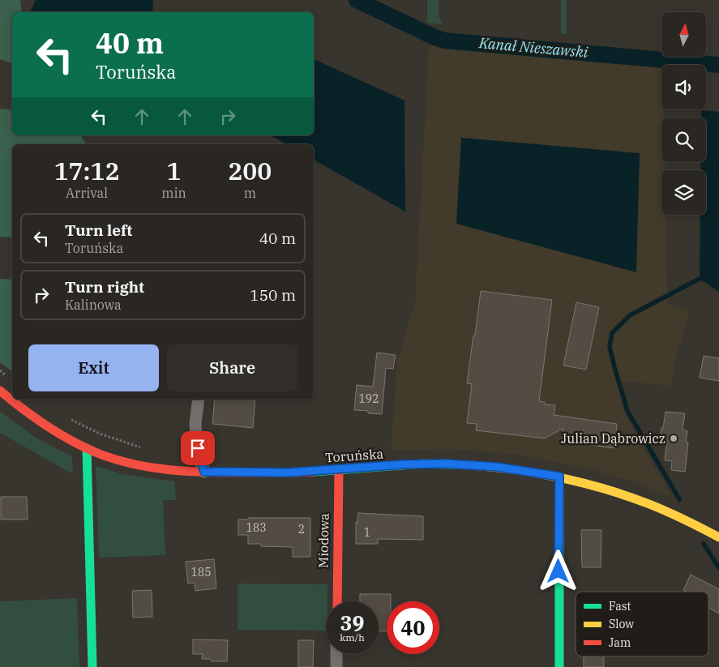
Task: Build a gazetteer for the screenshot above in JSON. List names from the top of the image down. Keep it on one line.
{"streets":{"main road":["Toruńska","Miodowa"]},"crossings":[["Toruńska","Miodowa"]],"water":["Kanał Nieszawski"],"places":["Julian Dąbrowicz"],"house_numbers":["192","183","2","1","185"],"legend":["Fast","Slow","Jam"],"north":"top","page":{"turn":["40 m","Toruńska"],"eta":["17:12","Arrival","1","min","200","m"],"list":[{"name":"Turn left","note":"Toruńska","value":"40 m"},{"name":"Turn right","note":"Kalinowa","value":"150 m"}],"buttons":["Exit","Share"],"speed":"39 km/h","limit":"40"}}
